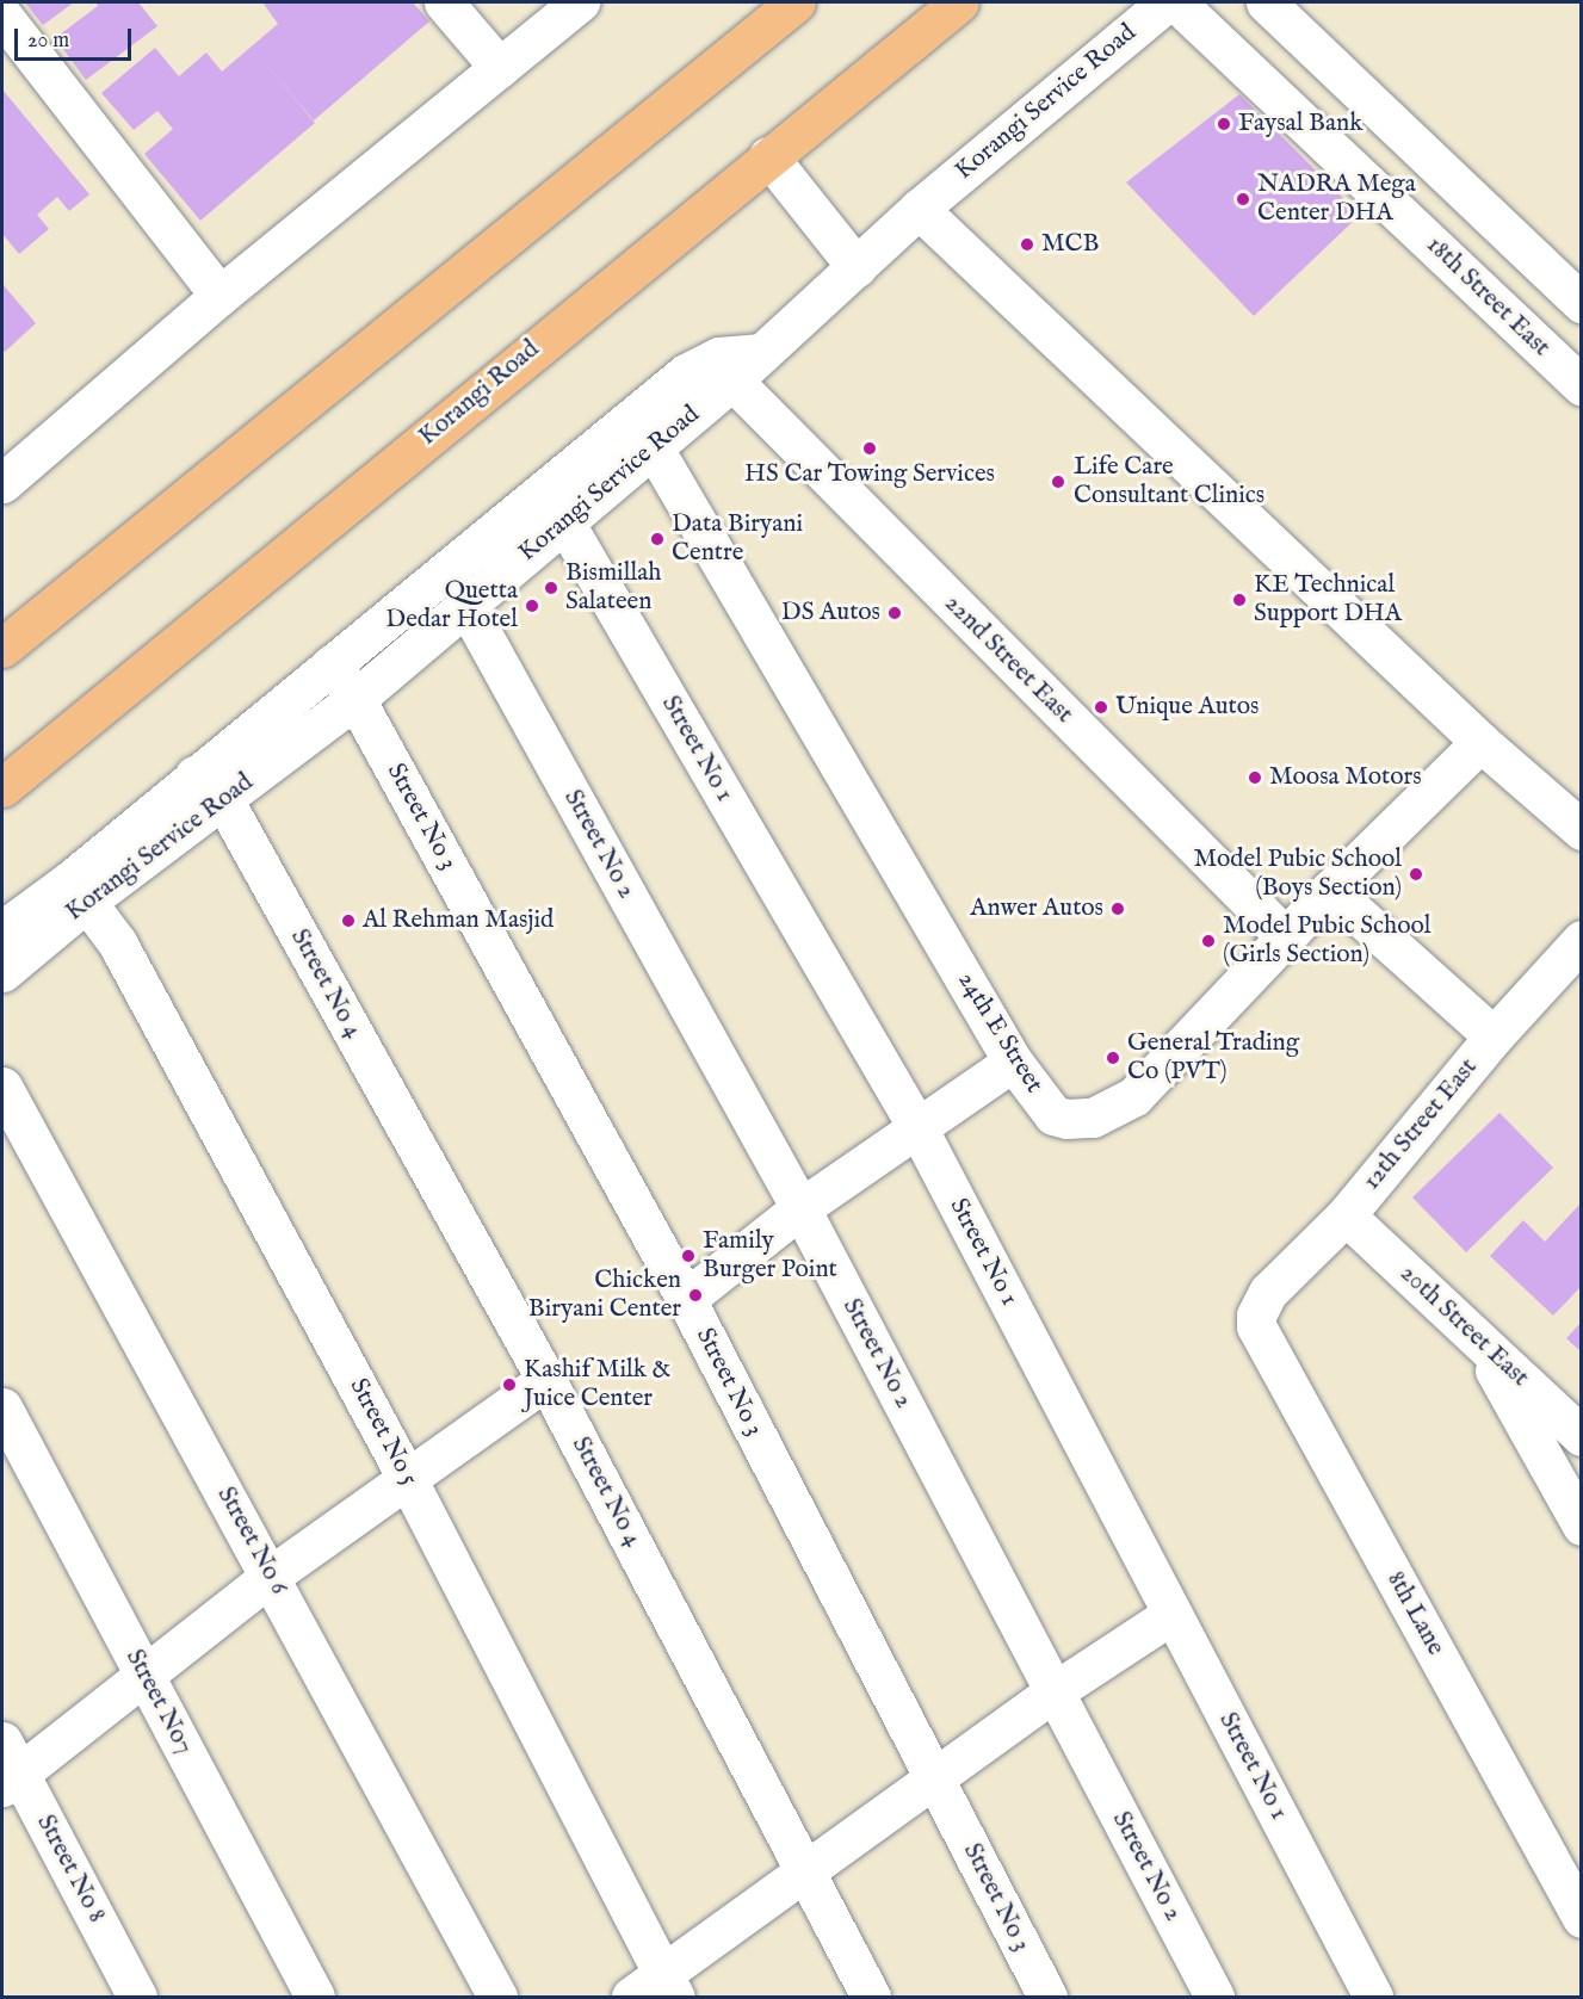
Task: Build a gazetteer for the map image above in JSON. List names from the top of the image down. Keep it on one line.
{"streets":{"main road":["Korangi Road"],"street":["Korangi Service Road","18th Street East","22nd Street East","Street No 1","Street No 3","Street No 2","Street No 4","24th E Street","12th Street East","20th Street East","Street No 5","Street No 6","8th Lane","Street No7","Street No 8"]},"crossings":[["Korangi Service Road","22nd Street East"],["Korangi Service Road","Street No 1"],["Korangi Service Road","Street No 3"],["Korangi Service Road","Street No 2"],["Korangi Service Road","Street No 4"],["Korangi Service Road","24th E Street"],["Korangi Service Road","Street No 5"],["22nd Street East","24th E Street"],["12th Street East","20th Street East"],["12th Street East","8th Lane"]],"places":["Faysal Bank","NADRA Mega Center DHA","MCB","HS Car Towing Services","Life Care Consultant Clinics","Data Biryani Centre","Bismillah Salateen","KE Technical Support DHA","Quetta Dedar Hotel","DS Autos","Unique Autos","Moosa Motors","Model Pubic School (Boys Section)","Anwer Autos","Al Rehman Masjid","Model Pubic School (Girls Section)","General Trading Co (PVT)","Family Burger Point","Chicken Biryani Center","Kashif Milk & Juice Center"],"scale_bar":"20 m"}
